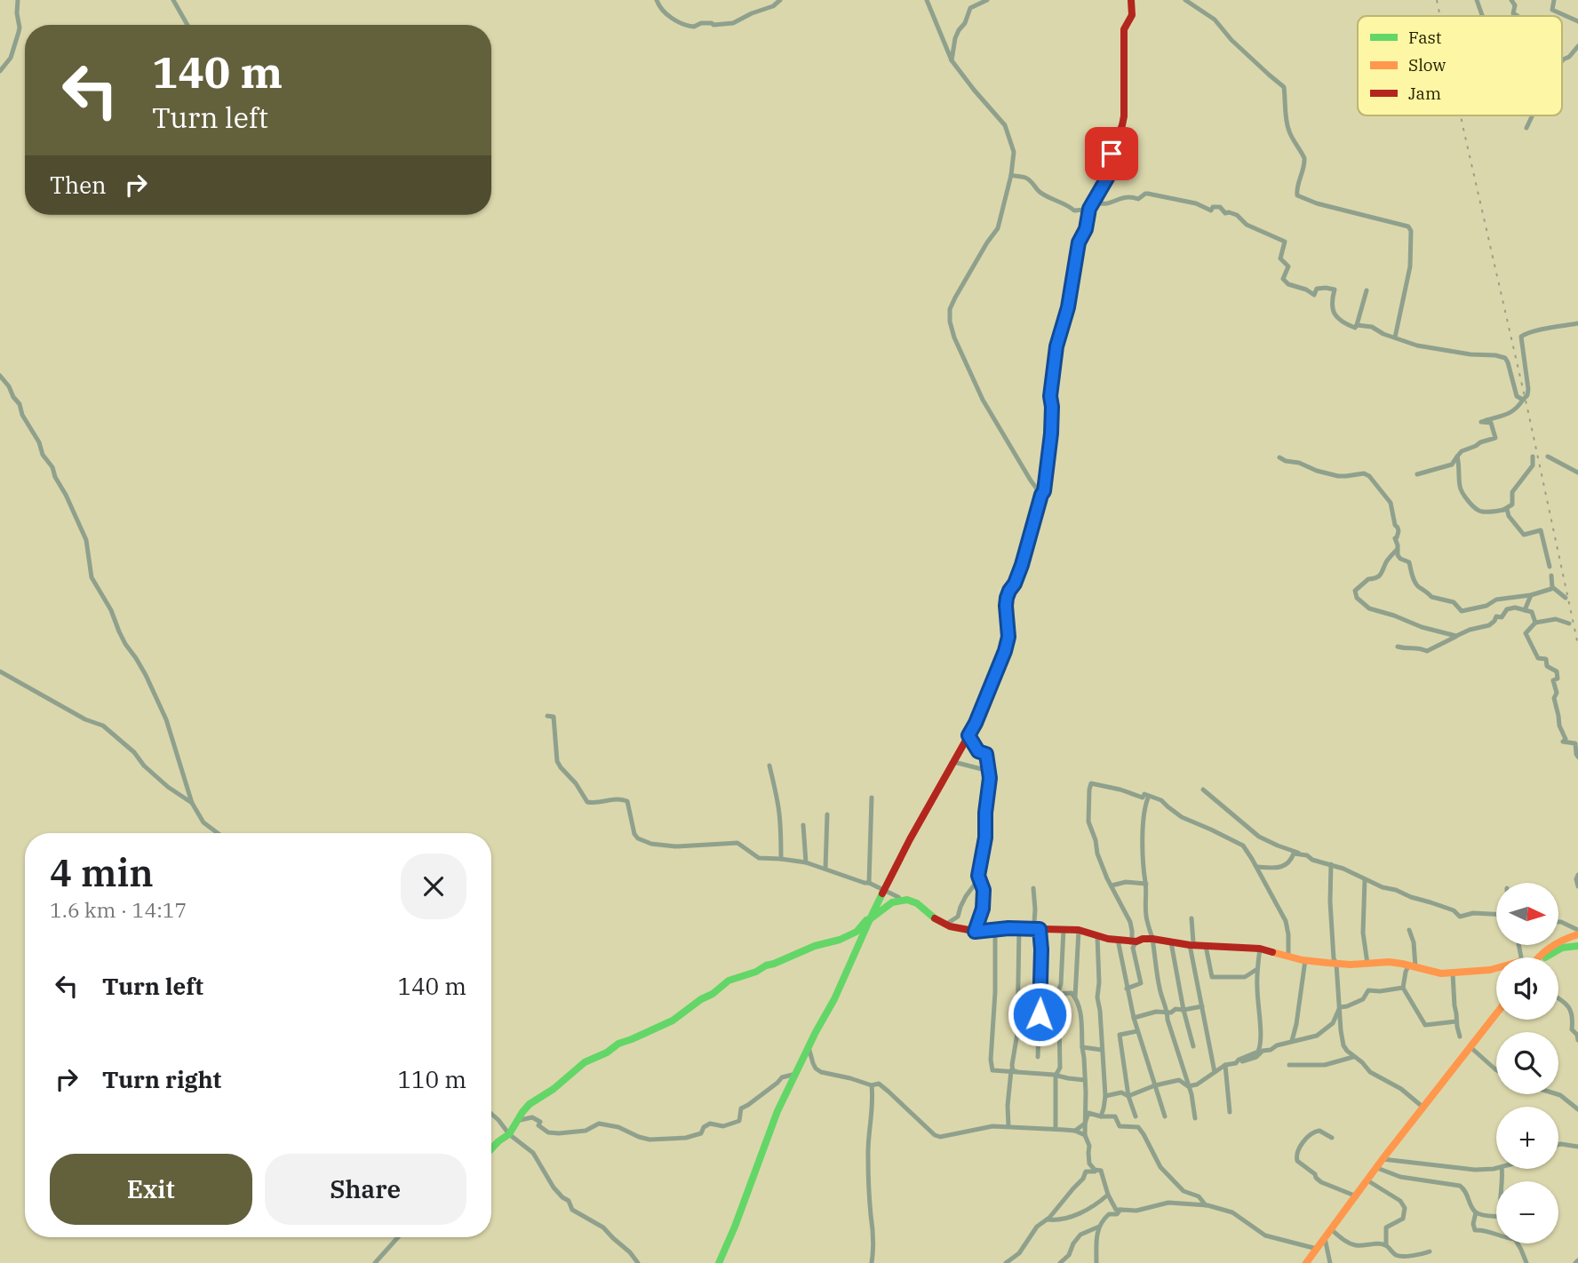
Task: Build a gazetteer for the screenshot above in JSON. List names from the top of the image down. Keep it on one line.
{"legend":["Fast","Slow","Jam"],"north":"right","page":{"turn":["140 m","Turn left"],"then":"Then","heading":["4 min","1.6 km · 14:17"],"map_buttons":["+","−"],"list":[{"name":"Turn left","value":"140 m"},{"name":"Turn right","value":"110 m"}],"buttons":["Exit","Share"]}}
